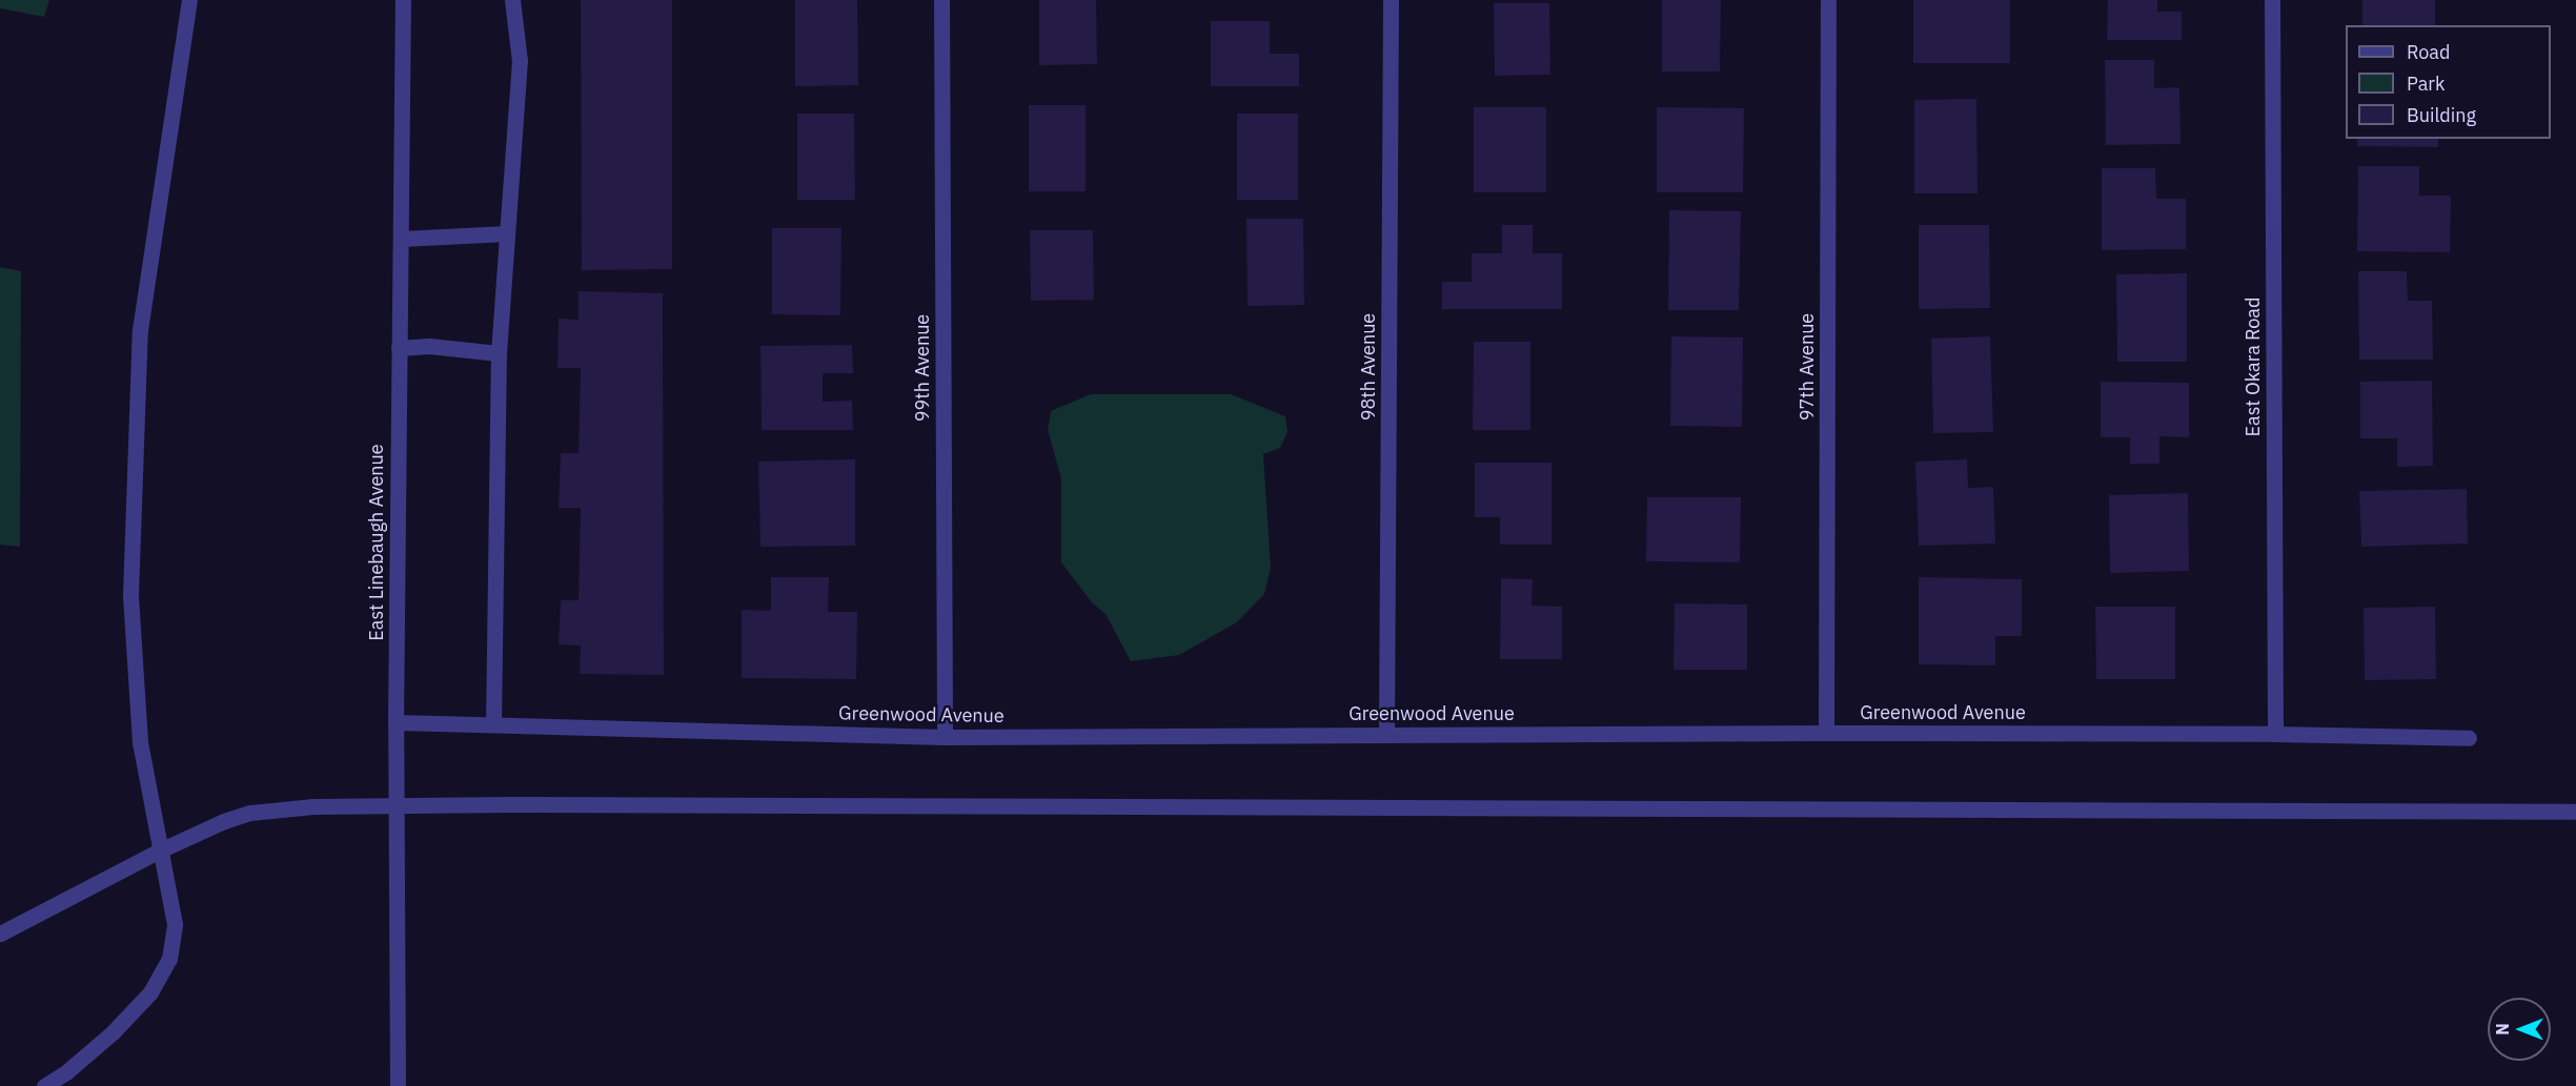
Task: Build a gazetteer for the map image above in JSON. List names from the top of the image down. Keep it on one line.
{"streets":{"street":["98th Avenue","97th Avenue","East Okara Road","99th Avenue","East Linebaugh Avenue","Greenwood Avenue"]},"crossings":[["98th Avenue","Greenwood Avenue"],["97th Avenue","Greenwood Avenue"],["East Okara Road","Greenwood Avenue"],["99th Avenue","Greenwood Avenue"],["East Linebaugh Avenue","Greenwood Avenue"]],"legend":["Road","Park","Building"],"north":"left"}
